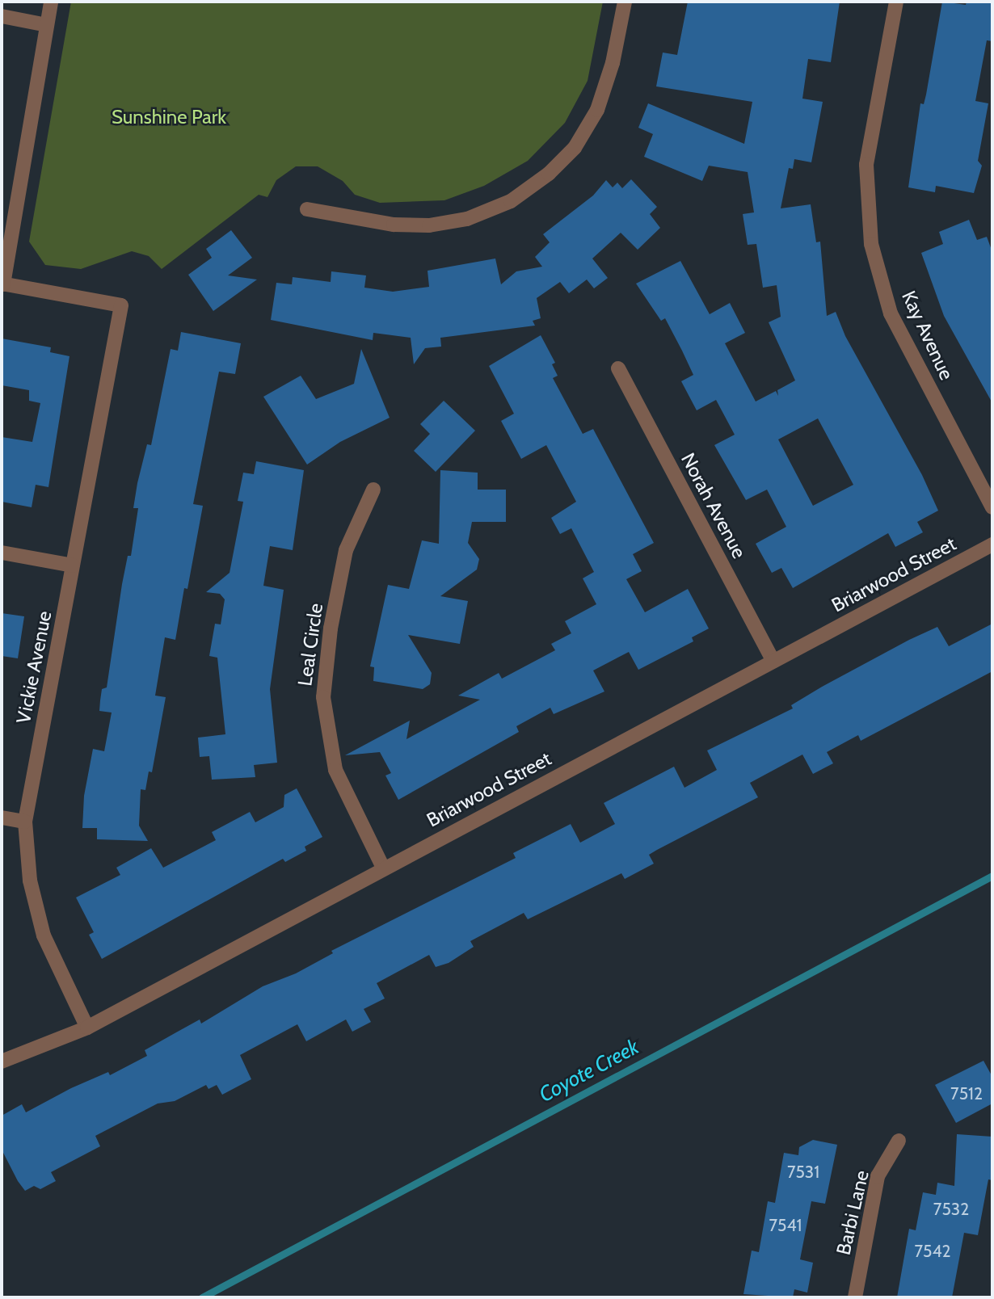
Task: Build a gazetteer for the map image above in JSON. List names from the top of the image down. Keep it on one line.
{"streets":{"street":["Kay Avenue","Norah Avenue","Briarwood Street","Leal Circle","Vickie Avenue","Barbi Lane"]},"crossings":[["Norah Avenue","Briarwood Street"],["Briarwood Street","Leal Circle"],["Briarwood Street","Vickie Avenue"]],"water":["Coyote Creek"],"parks":["Sunshine Park"],"house_numbers":["7512","7531","7532","7541","7542"]}
